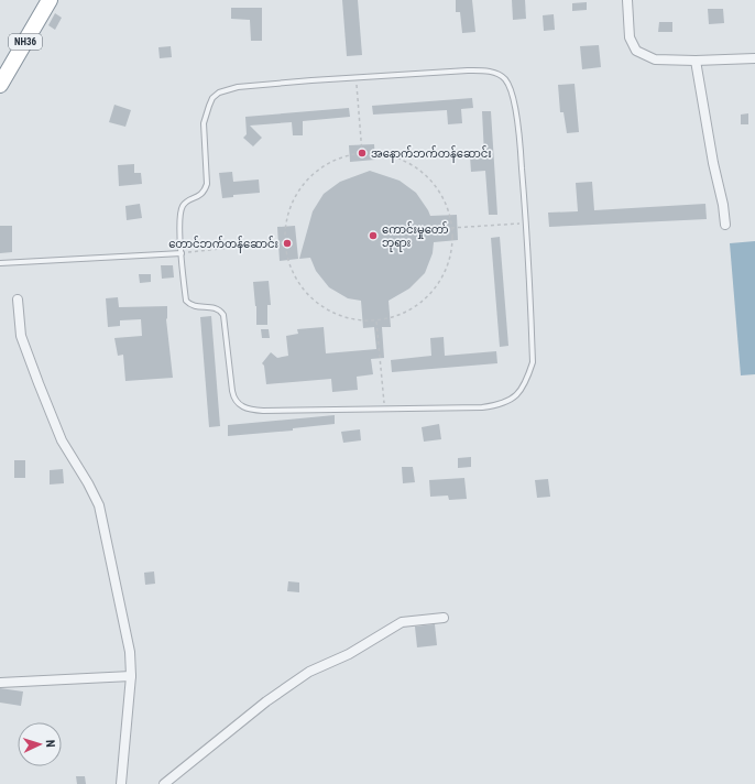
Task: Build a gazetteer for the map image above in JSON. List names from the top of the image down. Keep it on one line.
{"streets":{"highway":["NH36"]},"places":["အနောက်ဘက်တန်ဆောင်း","ကောင်းမှုတော် ဘုရား","တောင်ဘက်တန်ဆောင်း"],"north":"right"}
